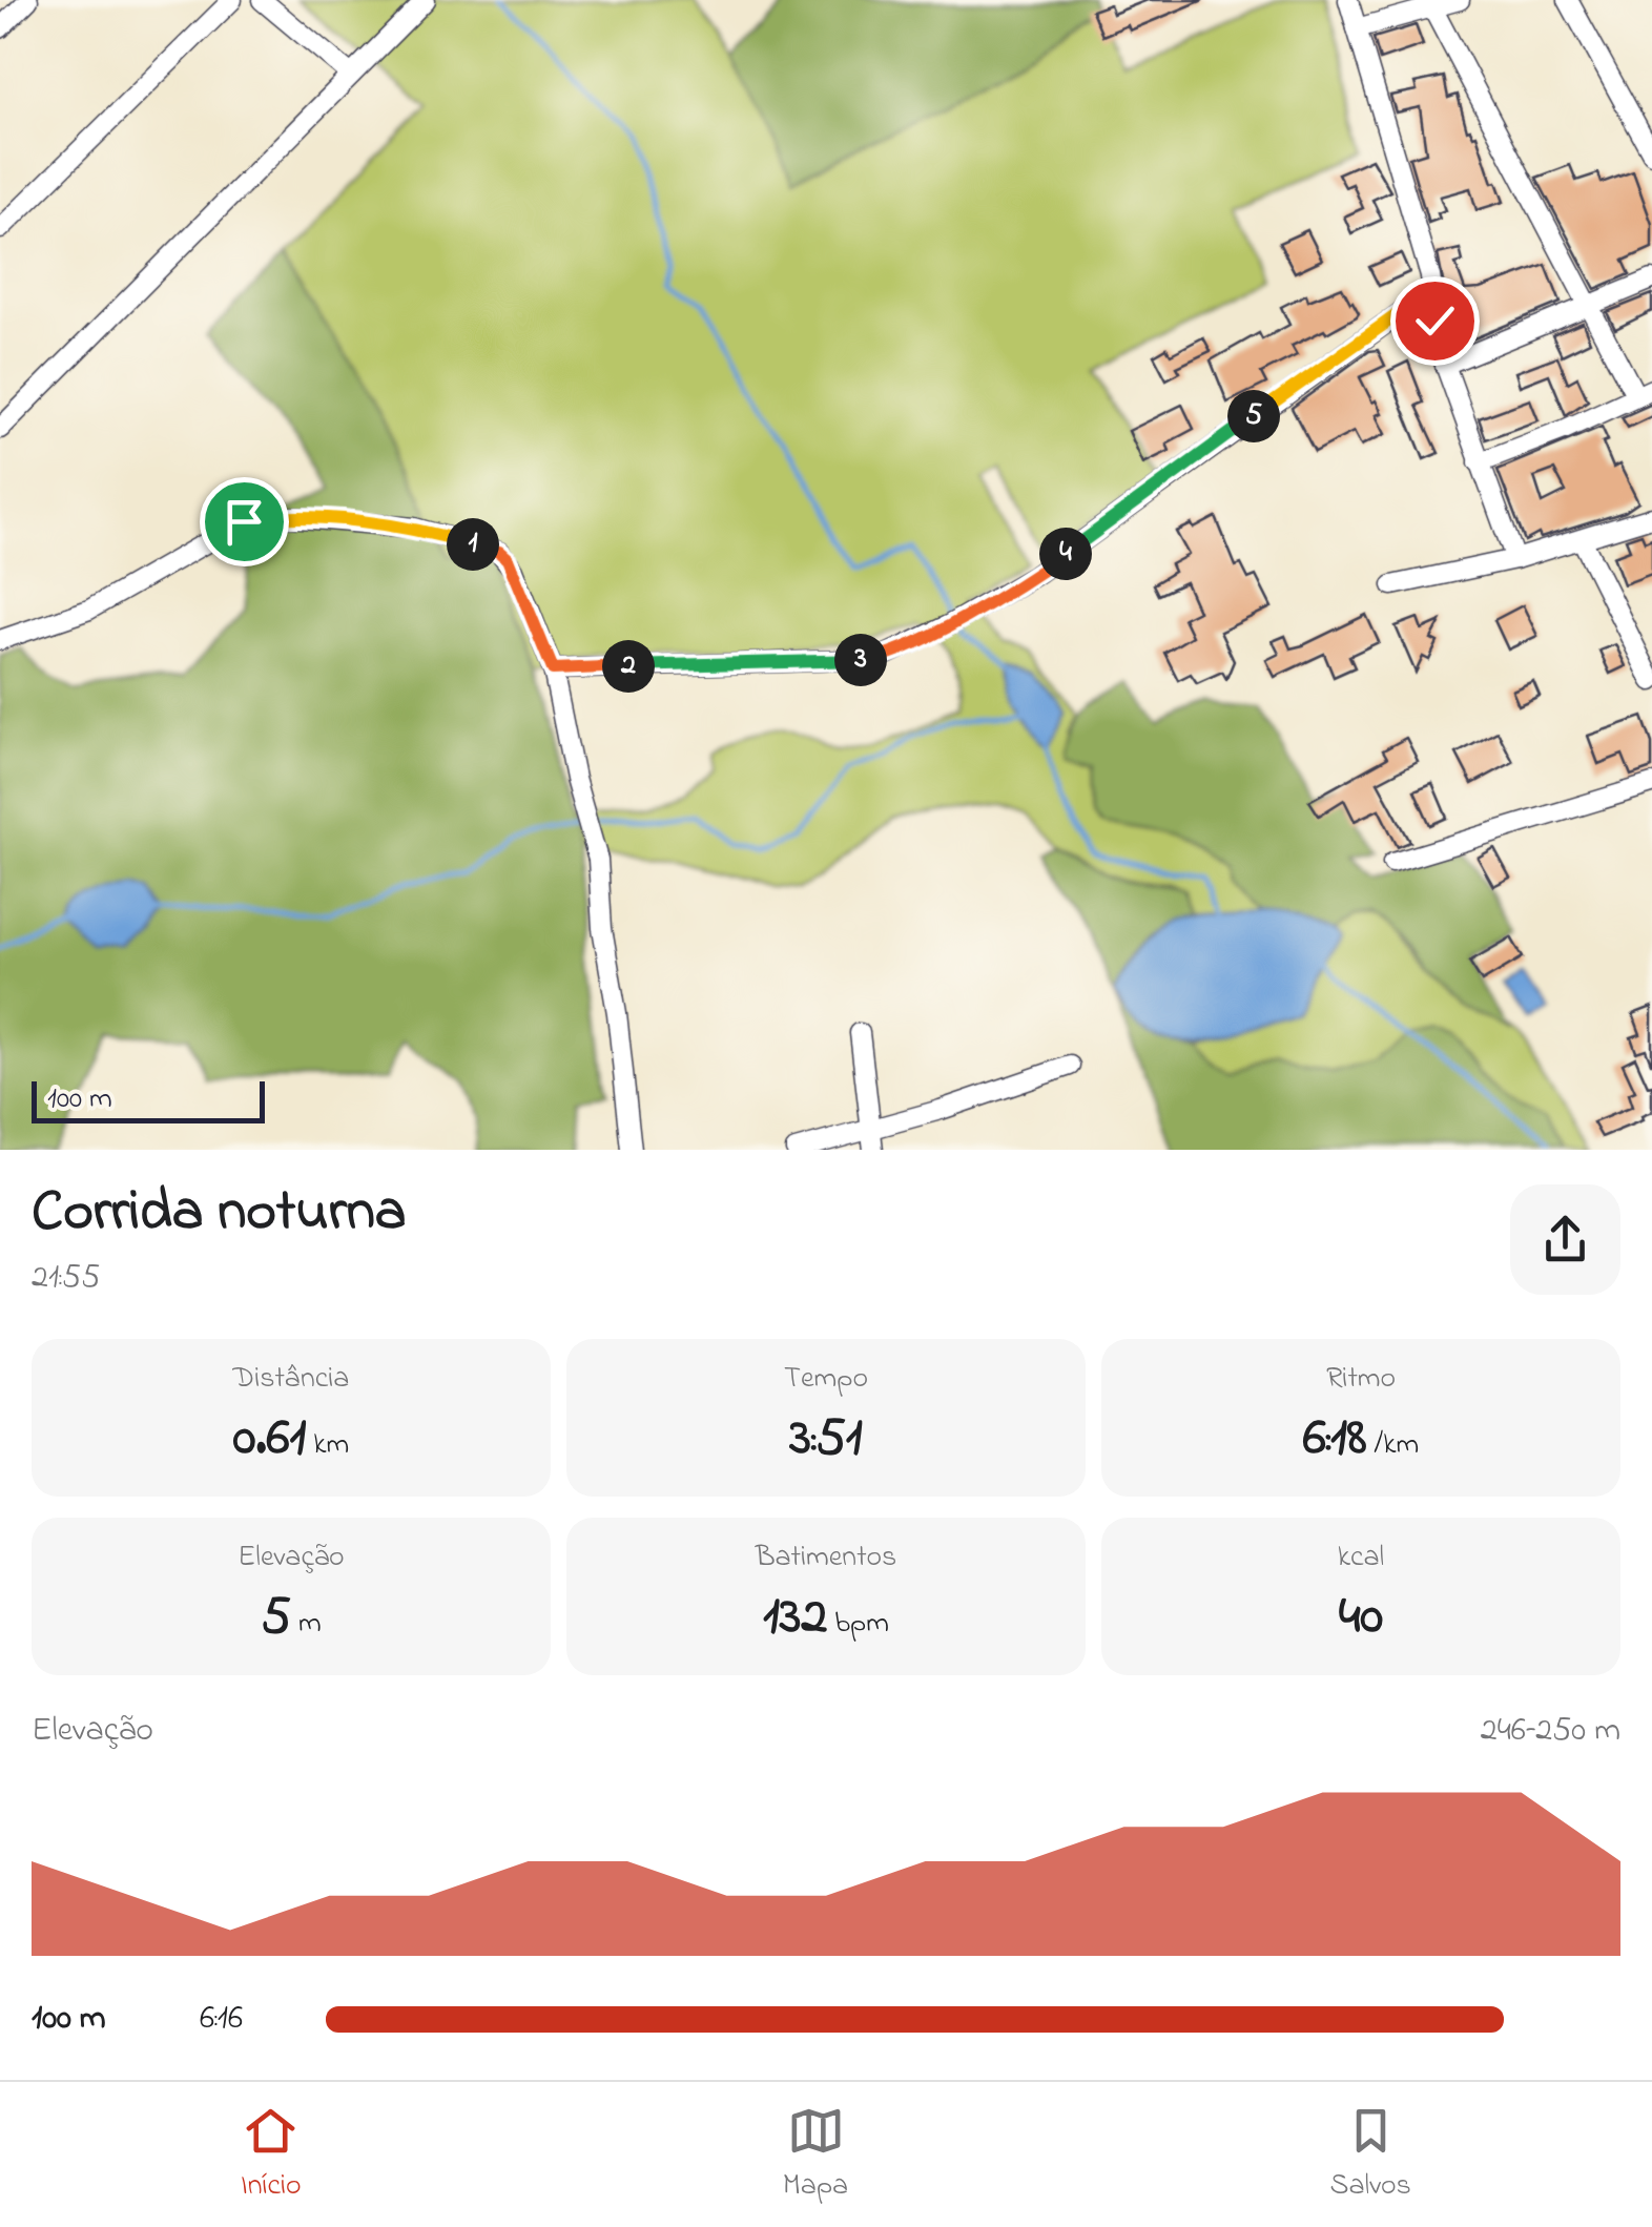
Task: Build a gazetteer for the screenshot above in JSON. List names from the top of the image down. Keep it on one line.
{"scale_bar":"100 m","page":{"pins":["5","1","4","3","2"],"scale":"100 m","heading":["Corrida noturna","21:55"],"stats":[["Distância","0.61 km"],["Tempo","3:51"],["Ritmo","6:18 /km"],["Elevação","5 m"],["Batimentos","132 bpm"],["kcal","40"]],"chart":["Elevação","246–250 m"],"list":[{"name":"100 m","note":"6:16"}],"tabs":["Início","Mapa","Salvos"]}}
